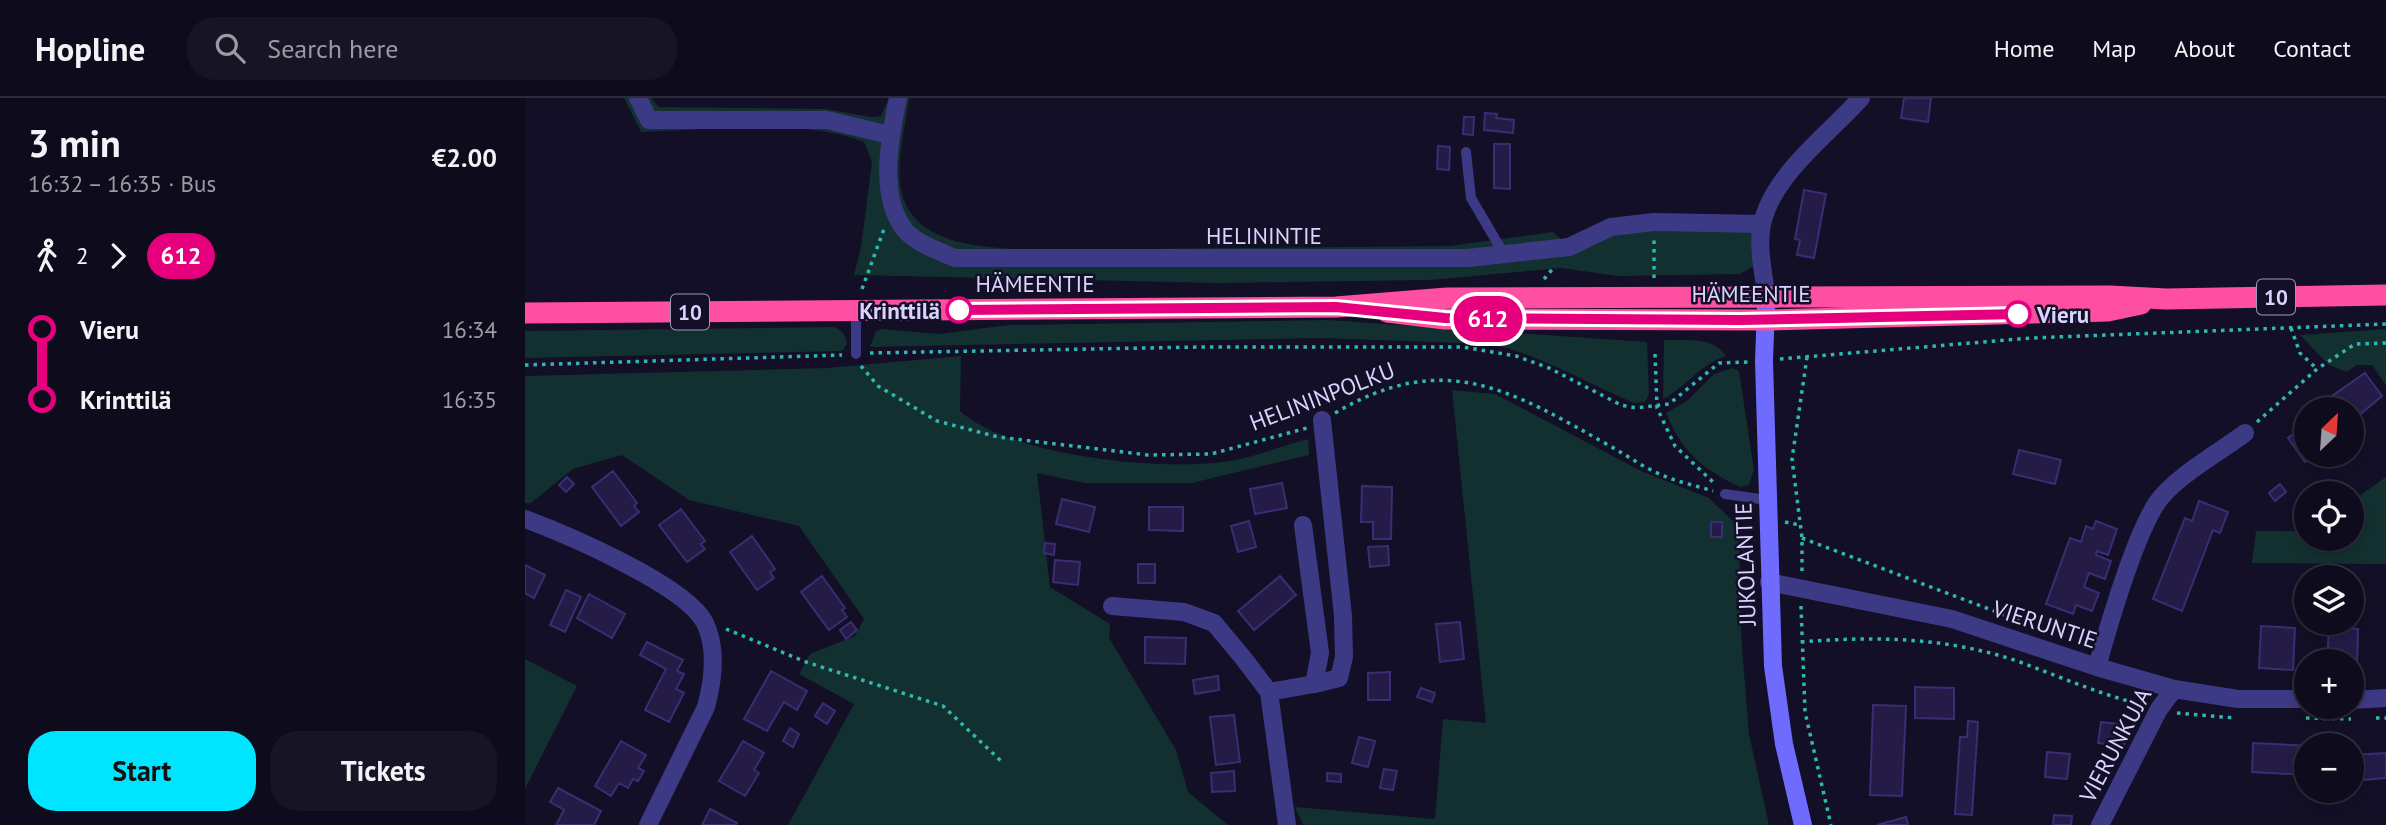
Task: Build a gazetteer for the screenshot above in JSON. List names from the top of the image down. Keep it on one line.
{"streets":{"highway":["HÄMEENTIE","10"],"street":["HELININTIE","JUKOLANTIE","VIERUNTIE","VIERUNKUJA"],"path":["HELININPOLKU"]},"crossings":[["HÄMEENTIE","JUKOLANTIE"],["JUKOLANTIE","VIERUNTIE"],["VIERUNTIE","VIERUNKUJA"]],"places":["Krinttilä","Vieru"],"lines":["bus line 612"],"north":"top right","page":{"header":"Hopline","search":"Search here","nav":["Home","Map","About","Contact"],"heading":["3 min","16:32 – 16:35 · Bus","€2.00"],"on_map":"612","legs":["2","612"],"list":[{"name":"Vieru","value":"16:34"},{"name":"Krinttilä","value":"16:35"}],"map_buttons":["+","−"],"buttons":["Start","Tickets"]}}
